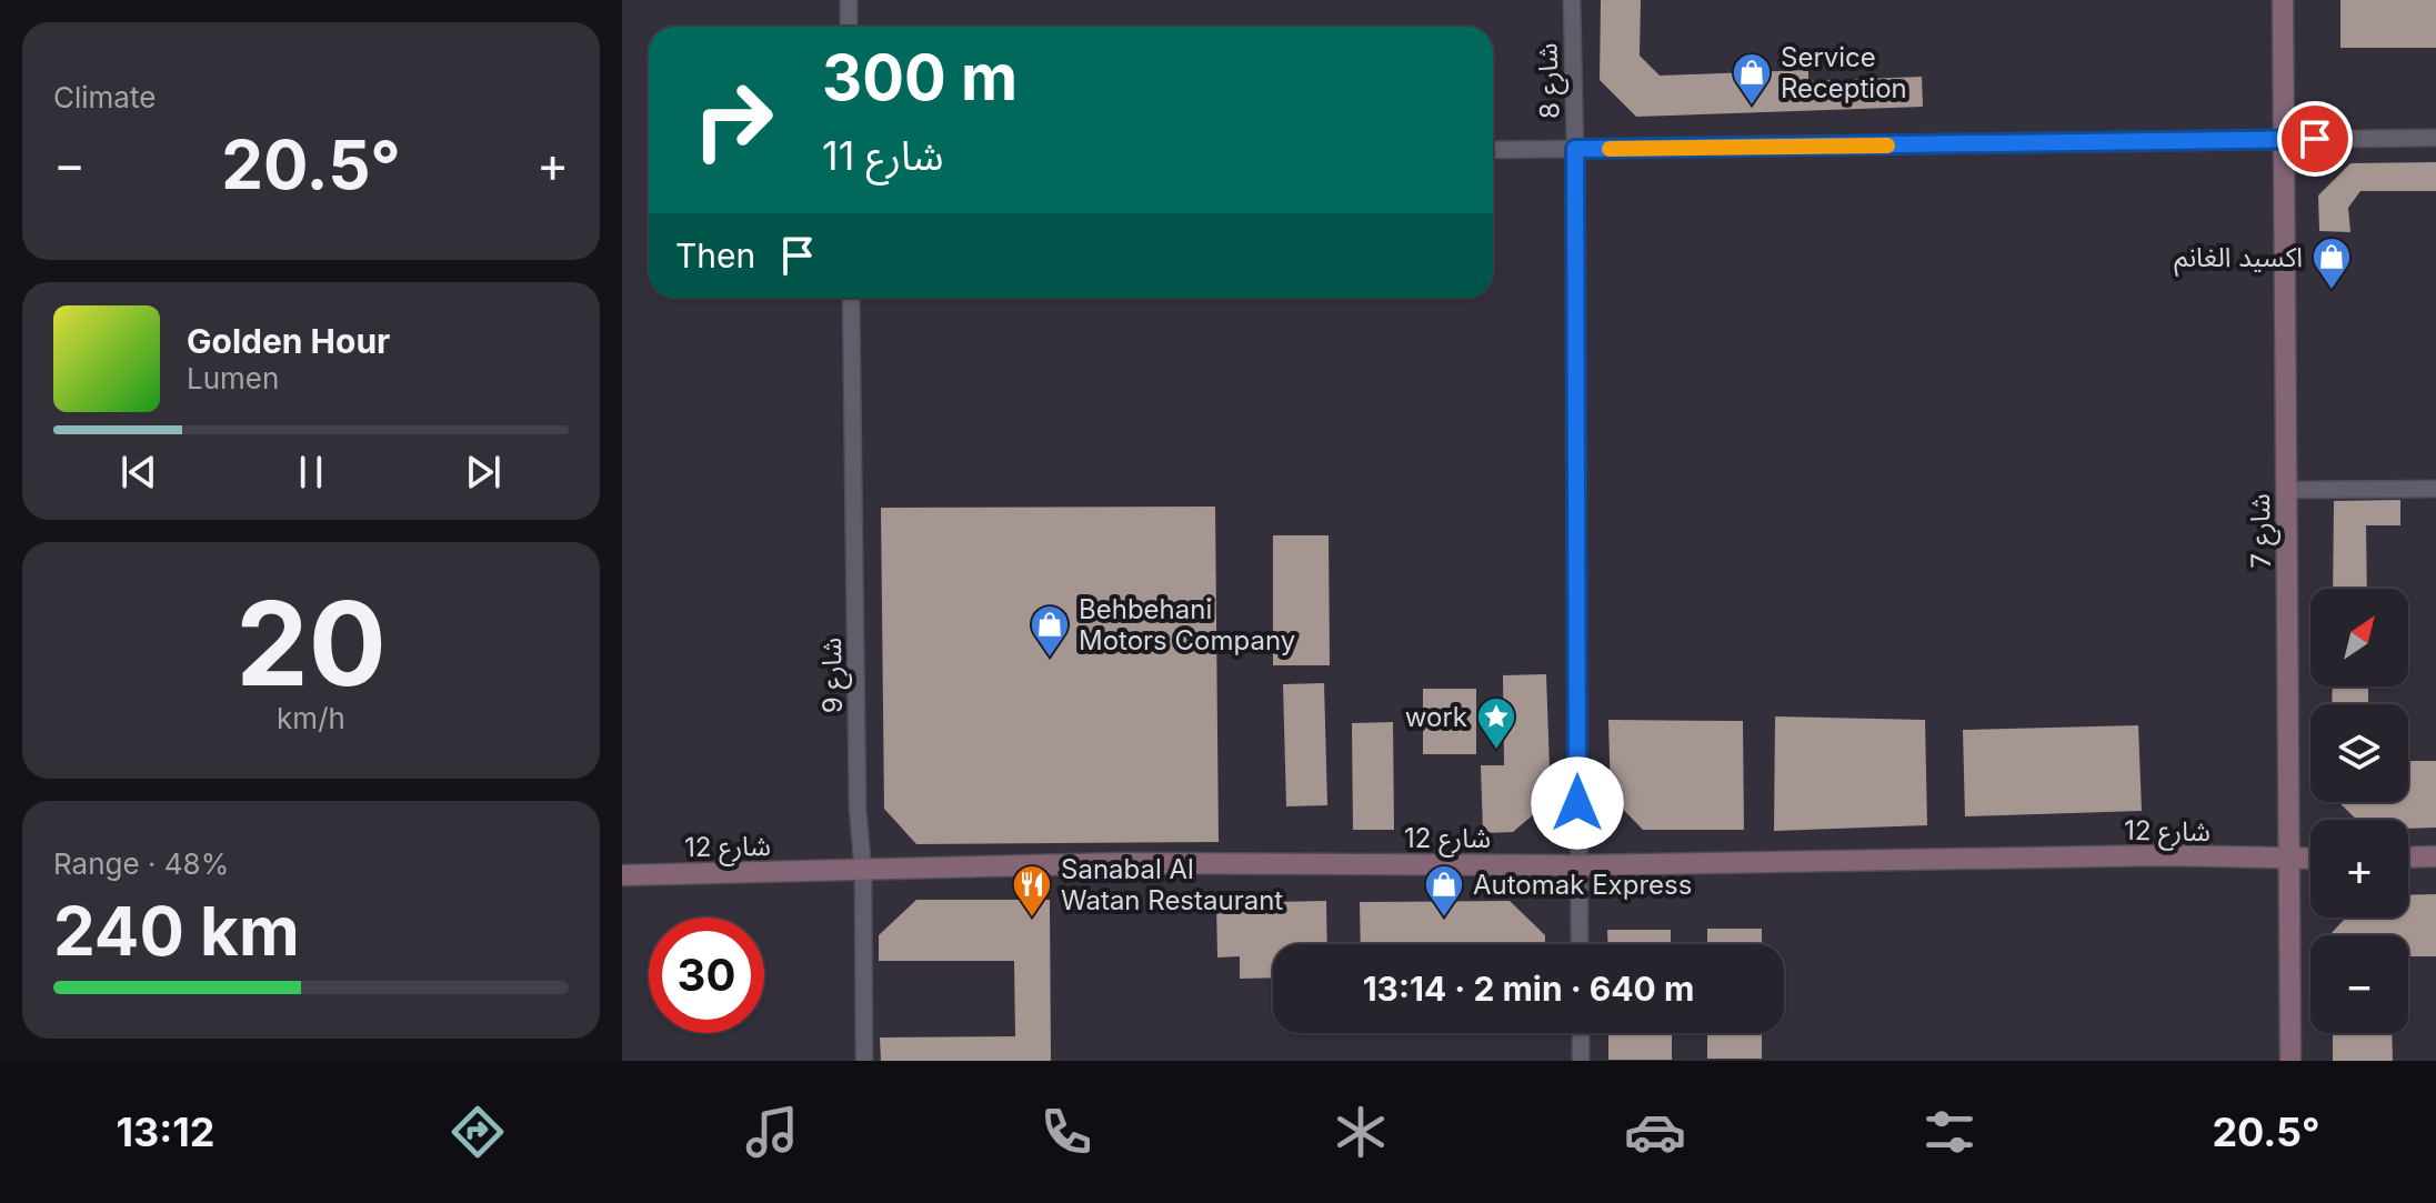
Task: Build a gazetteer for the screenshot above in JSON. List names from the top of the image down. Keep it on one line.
{"streets":{"street":["شارع 8","شارع 7","شارع 9","شارع 12"]},"crossings":[["شارع 8","شارع 12"],["شارع 7","شارع 12"],["شارع 9","شارع 12"]],"places":{"shop":["Service Reception","اكسيد الغانم","Behbehani Motors Company","Automak Express"],"place":["work"],"restaurant":["Sanabal Al Watan Restaurant"]},"north":"top right","page":{"tile":["Climate",["20","km/h"],["Range · 48%","240 km"]],"turn":["300 m","شارع 11"],"heat":["−","20.5°","+"],"then":"Then","song":["Golden Hour","Lumen"],"map_buttons":["+","−"],"limit":"30","trip":"13:14 · 2 min · 640 m","tabs":["13:12","20.5°"]}}
